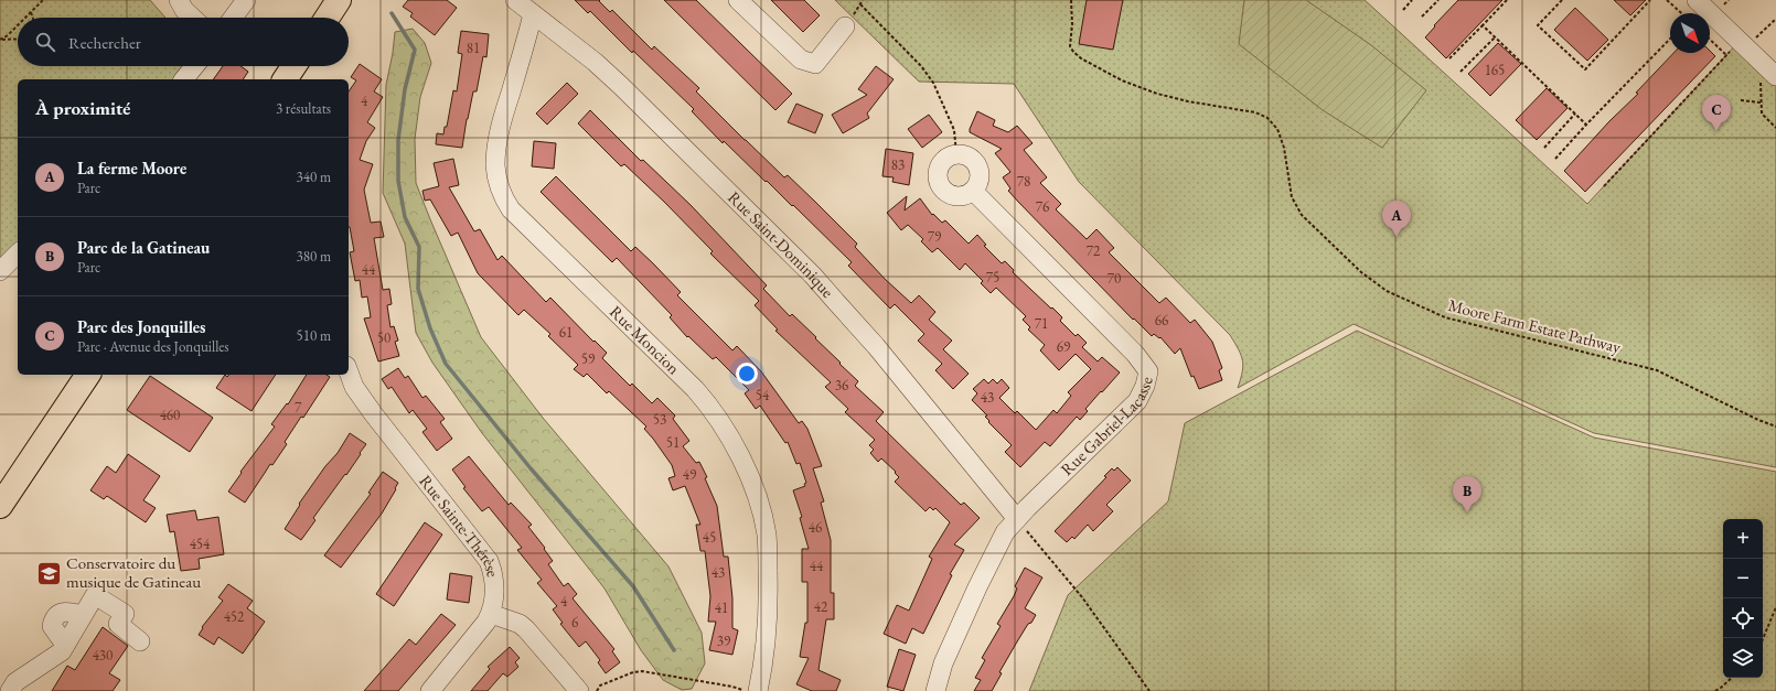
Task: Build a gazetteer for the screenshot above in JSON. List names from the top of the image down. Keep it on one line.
{"streets":{"street":["Rue Saint-Dominique","Rue Moncion","Rue Gabriel-Lacasse","Rue Sainte-Thérèse"],"path":["Moore Farm Estate Pathway"]},"crossings":[["Rue Saint-Dominique","Rue Moncion"],["Rue Saint-Dominique","Rue Gabriel-Lacasse"]],"places":{"school or university":["Conservatoire du musique de Gatineau"]},"house_numbers":["81","165","4","83","78","76","79","72","44","75","70","66","71","61","50","69","59","36","54","43","7","460","53","51","49","46","45","454","44","43","4","42","41","452","6","39","430"],"north":"bottom right","page":{"search":"Rechercher","heading":["À proximité","3 résultats"],"pins":["C","A","B"],"list":[{"mark":"A","name":"La ferme Moore","note":"Parc","value":"340 m"},{"mark":"B","name":"Parc de la Gatineau","note":"Parc","value":"380 m"},{"mark":"C","name":"Parc des Jonquilles","note":"Parc · Avenue des Jonquilles","value":"510 m"}],"map_buttons":["+","−"]}}
